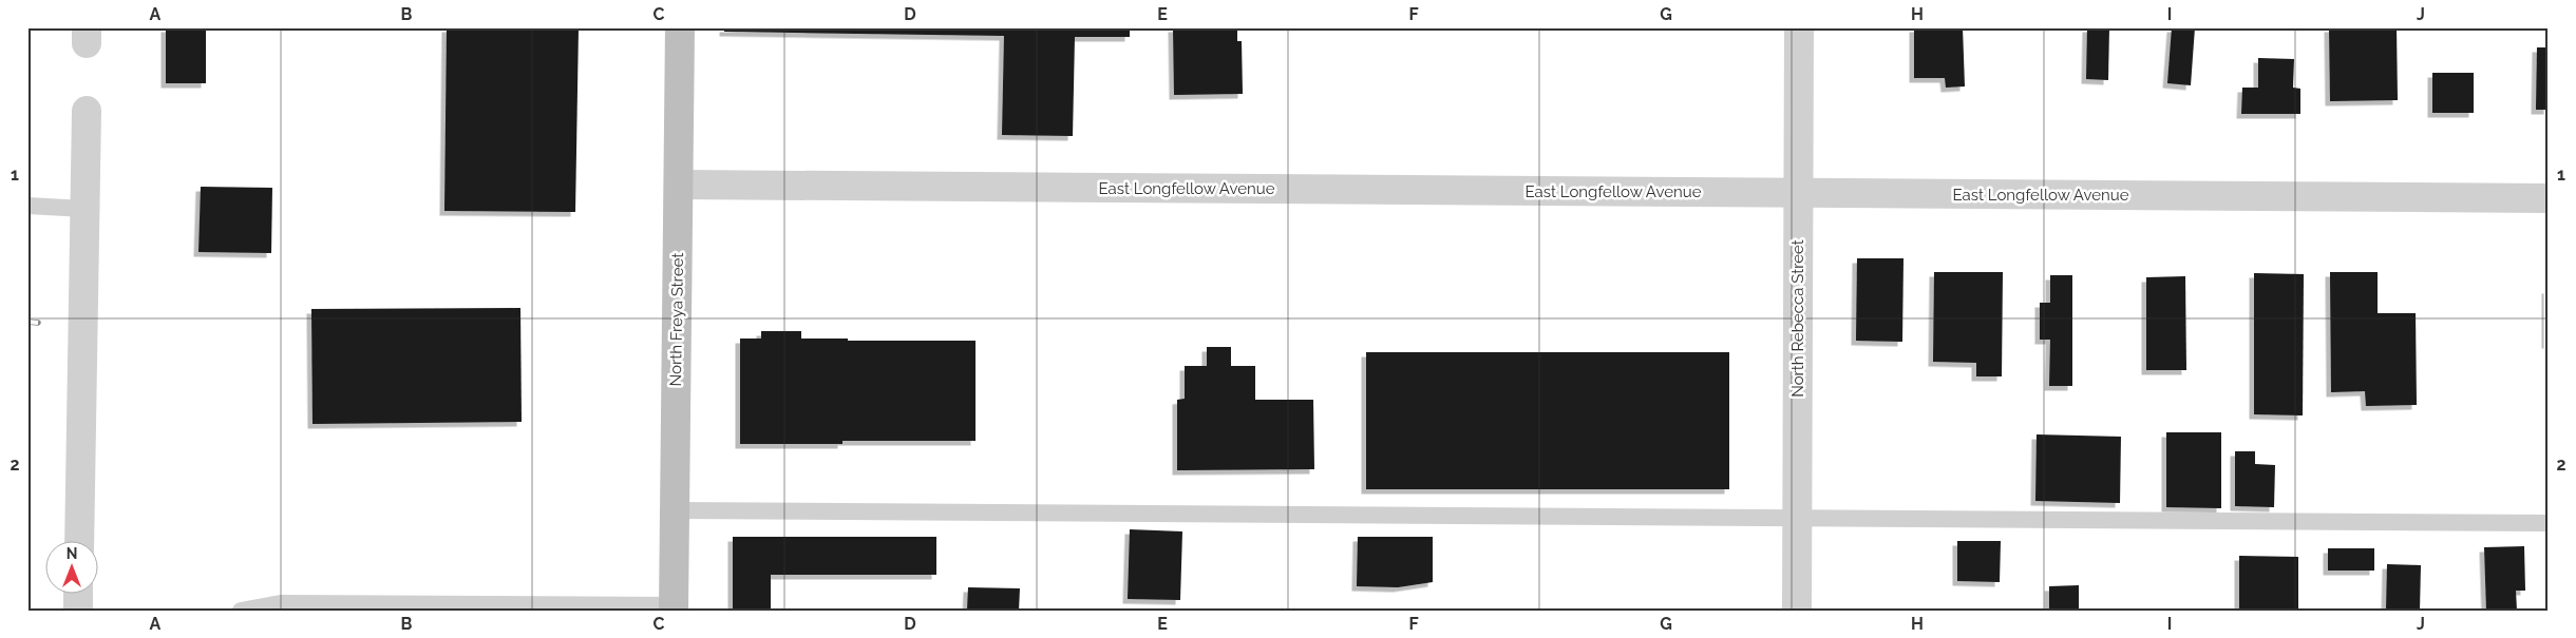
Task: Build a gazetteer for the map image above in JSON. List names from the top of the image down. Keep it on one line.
{"streets":{"street":["East Longfellow Avenue","North Rebecca Street","North Freya Street"]},"crossings":[["East Longfellow Avenue","North Rebecca Street"],["East Longfellow Avenue","North Freya Street"]],"north":"top","grid":{"columns":["A","B","C","D","E","F","G","H","I","J"],"rows":["1","2"]}}
